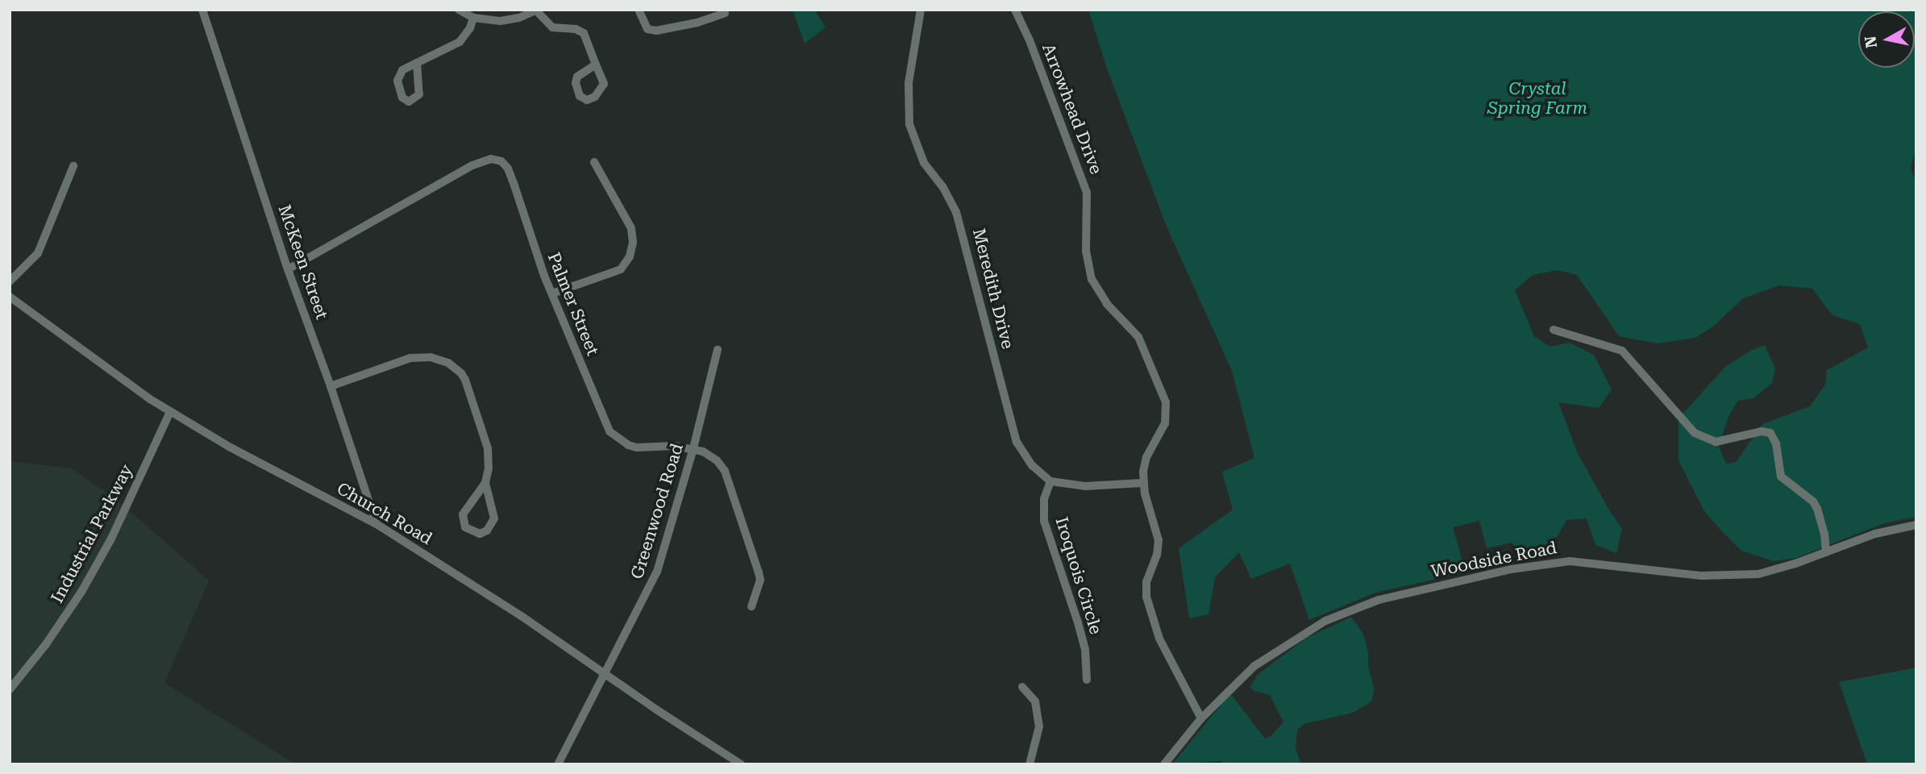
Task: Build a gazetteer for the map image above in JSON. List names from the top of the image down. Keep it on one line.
{"streets":{"street":["Arrowhead Drive","McKeen Street","Meredith Drive","Palmer Street","Greenwood Road","Church Road","Industrial Parkway","Woodside Road","Iroquois Circle"]},"crossings":[["Arrowhead Drive","Woodside Road"],["McKeen Street","Palmer Street"],["McKeen Street","Church Road"],["Meredith Drive","Iroquois Circle"],["Palmer Street","Greenwood Road"],["Greenwood Road","Church Road"],["Church Road","Industrial Parkway"]],"parks":["Crystal Spring Farm"],"north":"left"}
